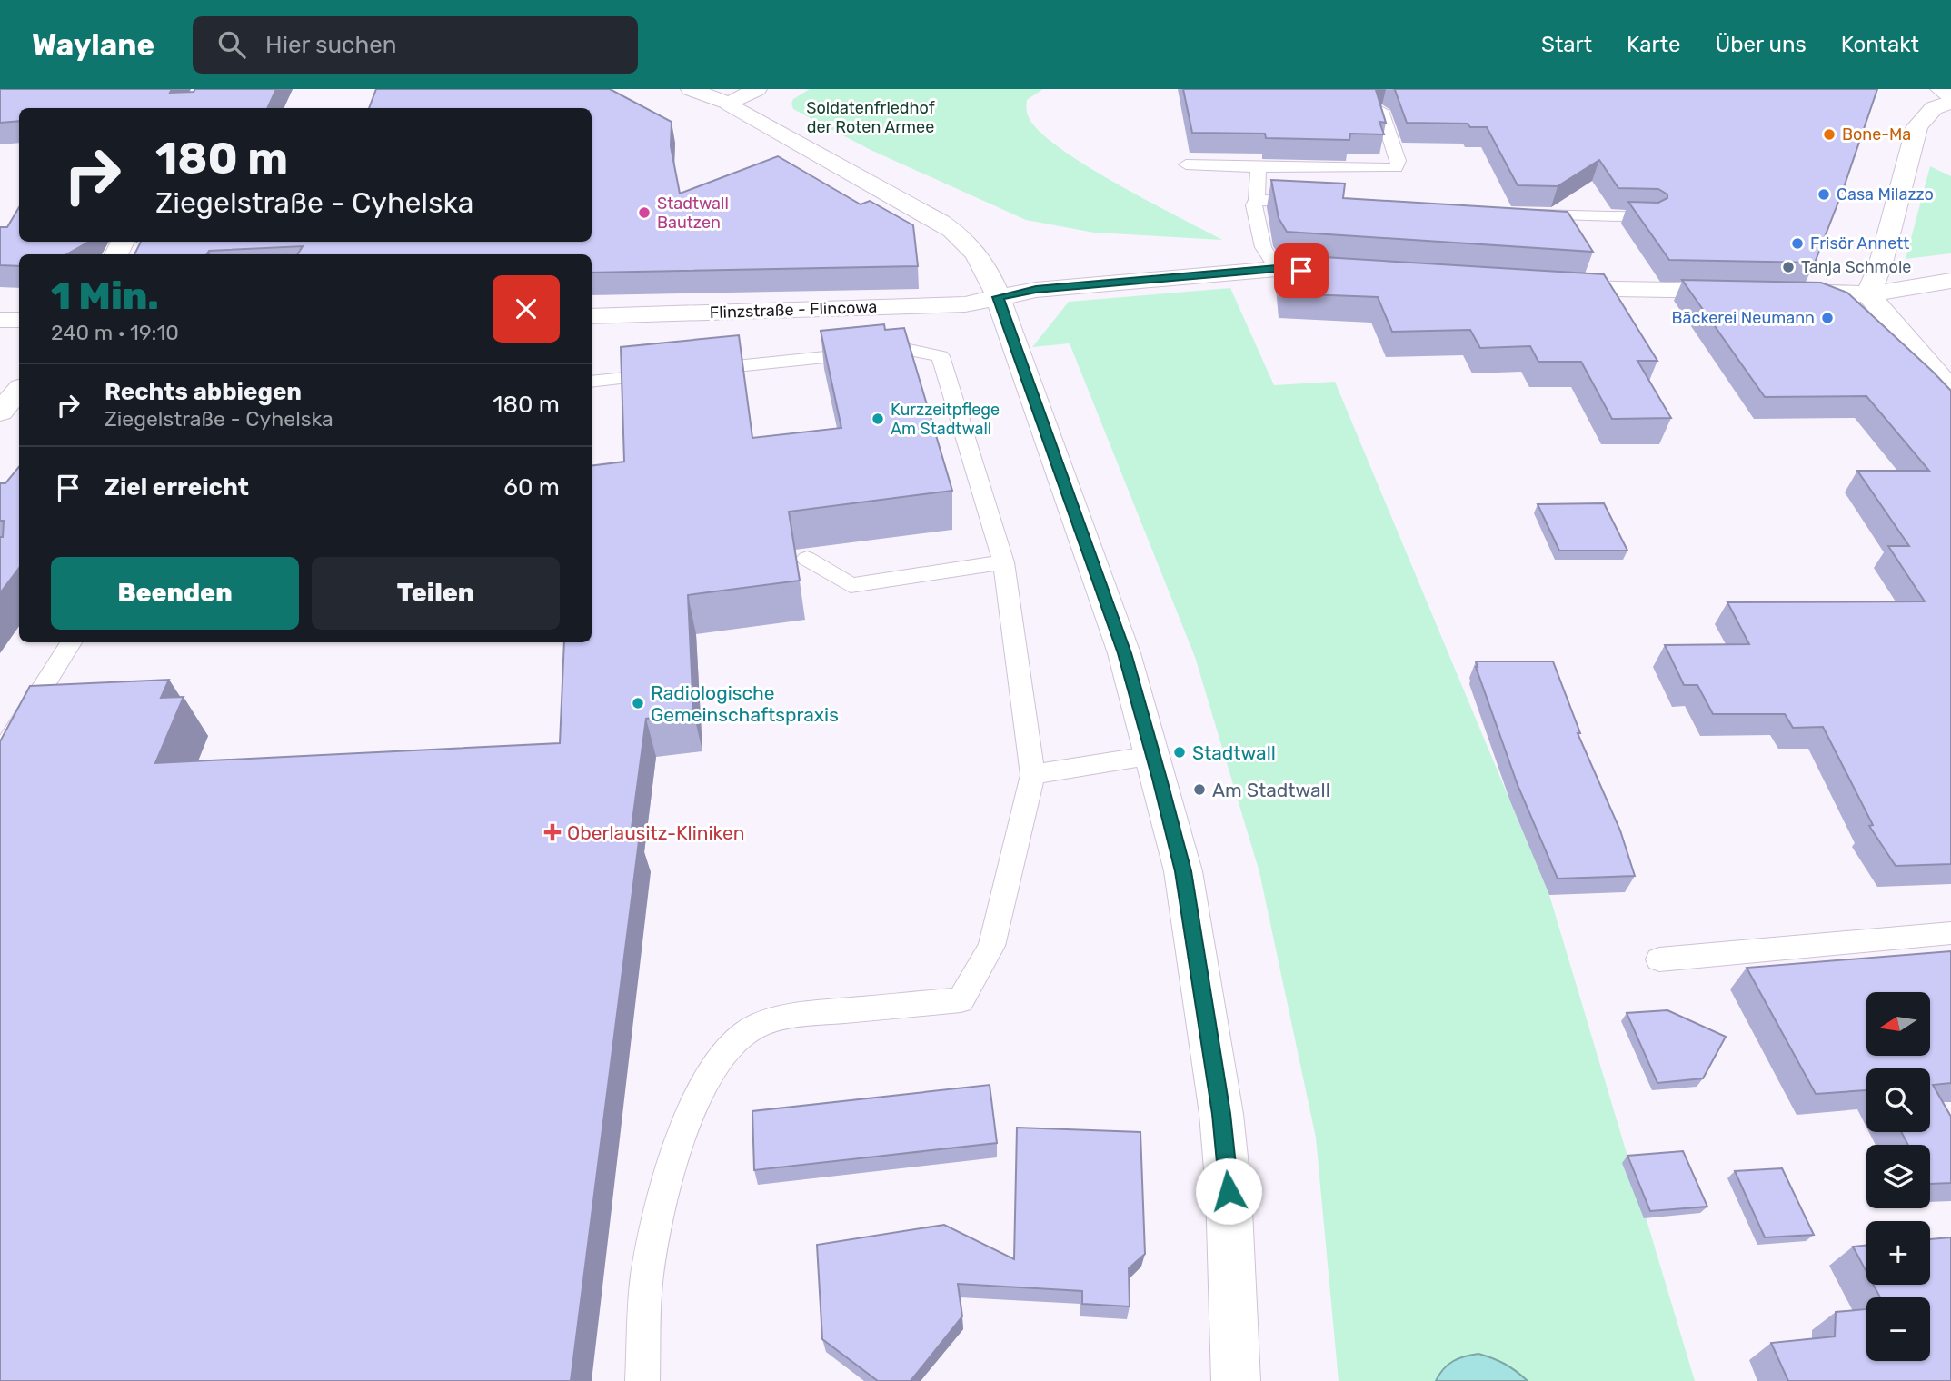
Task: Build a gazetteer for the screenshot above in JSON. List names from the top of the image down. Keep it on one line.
{"streets":{"street":["Flinzstraße - Flincowa"]},"parks":["Soldatenfriedhof der Roten Armee"],"places":{"other":["Bone-Ma","Casa Milazzo","Stadtwall Bautzen","Frisör Annett","Tanja Schmole","Bäckerei Neumann","Kurzzeitpflege Am Stadtwall","Radiologische Gemeinschaftspraxis","Stadtwall","Am Stadtwall"],"health":["Oberlausitz-Kliniken"]},"north":"left","page":{"header":"Waylane","search":"Hier suchen","nav":["Start","Karte","Über uns","Kontakt"],"turn":["180 m","Ziegelstraße - Cyhelska"],"heading":["1 Min.","240 m · 19:10"],"list":[{"name":"Rechts abbiegen","note":"Ziegelstraße - Cyhelska","value":"180 m"},{"name":"Ziel erreicht","value":"60 m"}],"buttons":["Beenden","Teilen"],"map_buttons":["+","−"]}}
